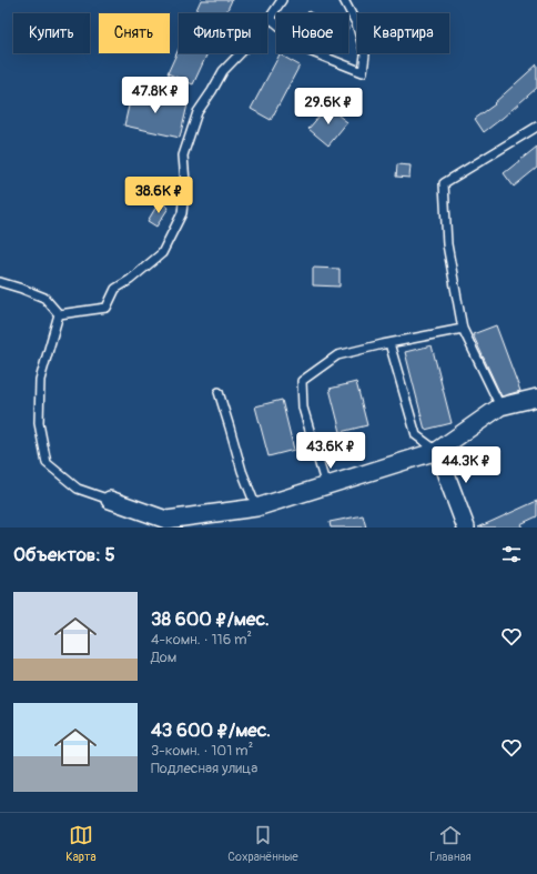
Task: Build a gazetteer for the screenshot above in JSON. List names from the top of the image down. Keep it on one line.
{"page":{"chip":["Купить","Снять","Фильтры","Новое","Квартира"],"price":["47.8K ₽","29.6K ₽","38.6K ₽","43.6K ₽","44.3K ₽"],"heading":"Объектов: 5","list":[{"name":"38 600 ₽/мес.","note":"4-комн. · 116 m² · Дом"},{"name":"43 600 ₽/мес.","note":"3-комн. · 101 m² · Подлесная улица"}],"tabs":["Карта","Сохранённые","Главная"]}}
